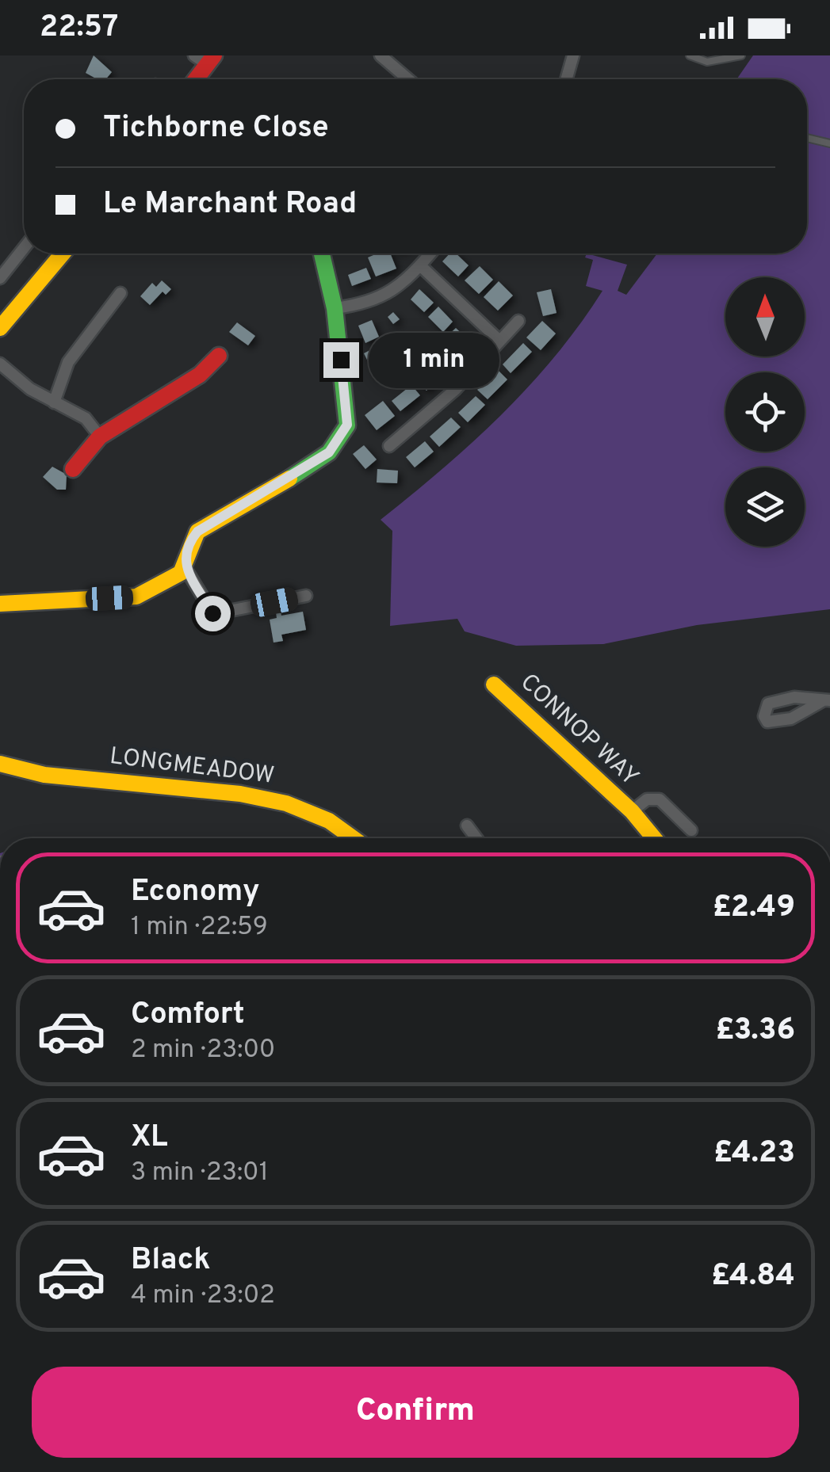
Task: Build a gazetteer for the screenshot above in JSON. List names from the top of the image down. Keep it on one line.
{"streets":{"street":["CONNOP WAY","LONGMEADOW"]},"north":"top","page":{"status":"22:57","banner":["Tichborne Close","Le Marchant Road"],"bubble":"1 min","list":[{"name":"Economy","note":"1 min · 22:59","value":"£2.49"},{"name":"Comfort","note":"2 min · 23:00","value":"£3.36"},{"name":"XL","note":"3 min · 23:01","value":"£4.23"},{"name":"Black","note":"4 min · 23:02","value":"£4.84"}],"buttons":"Confirm"}}
